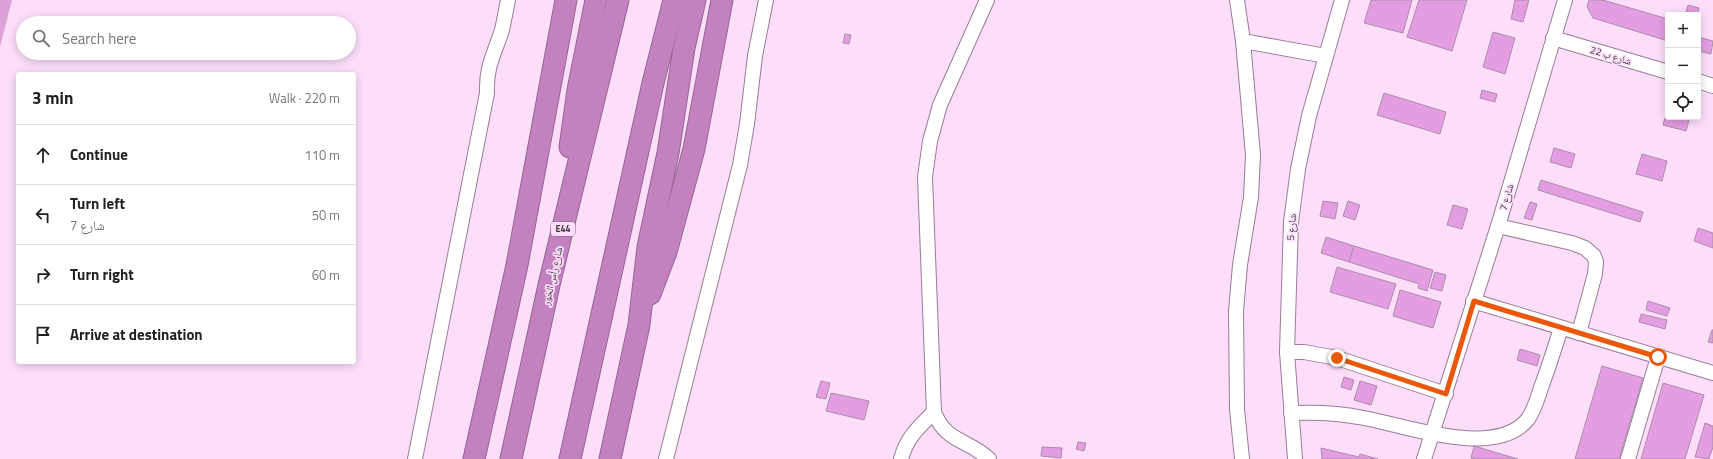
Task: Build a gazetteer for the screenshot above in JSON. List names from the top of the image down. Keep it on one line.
{"streets":{"highway":["E44","شارع رأس الخور"],"street":["شارع ب 22","شارع 7","شارع 5"]},"crossings":[["شارع ب 22","شارع 7"]],"page":{"map_buttons":["+","−"],"search":"Search here","heading":["3 min","Walk · 220 m"],"list":[["Continue","110 m"],["Turn left","شارع 7","50 m"],["Turn right","60 m"],"Arrive at destination"]}}
